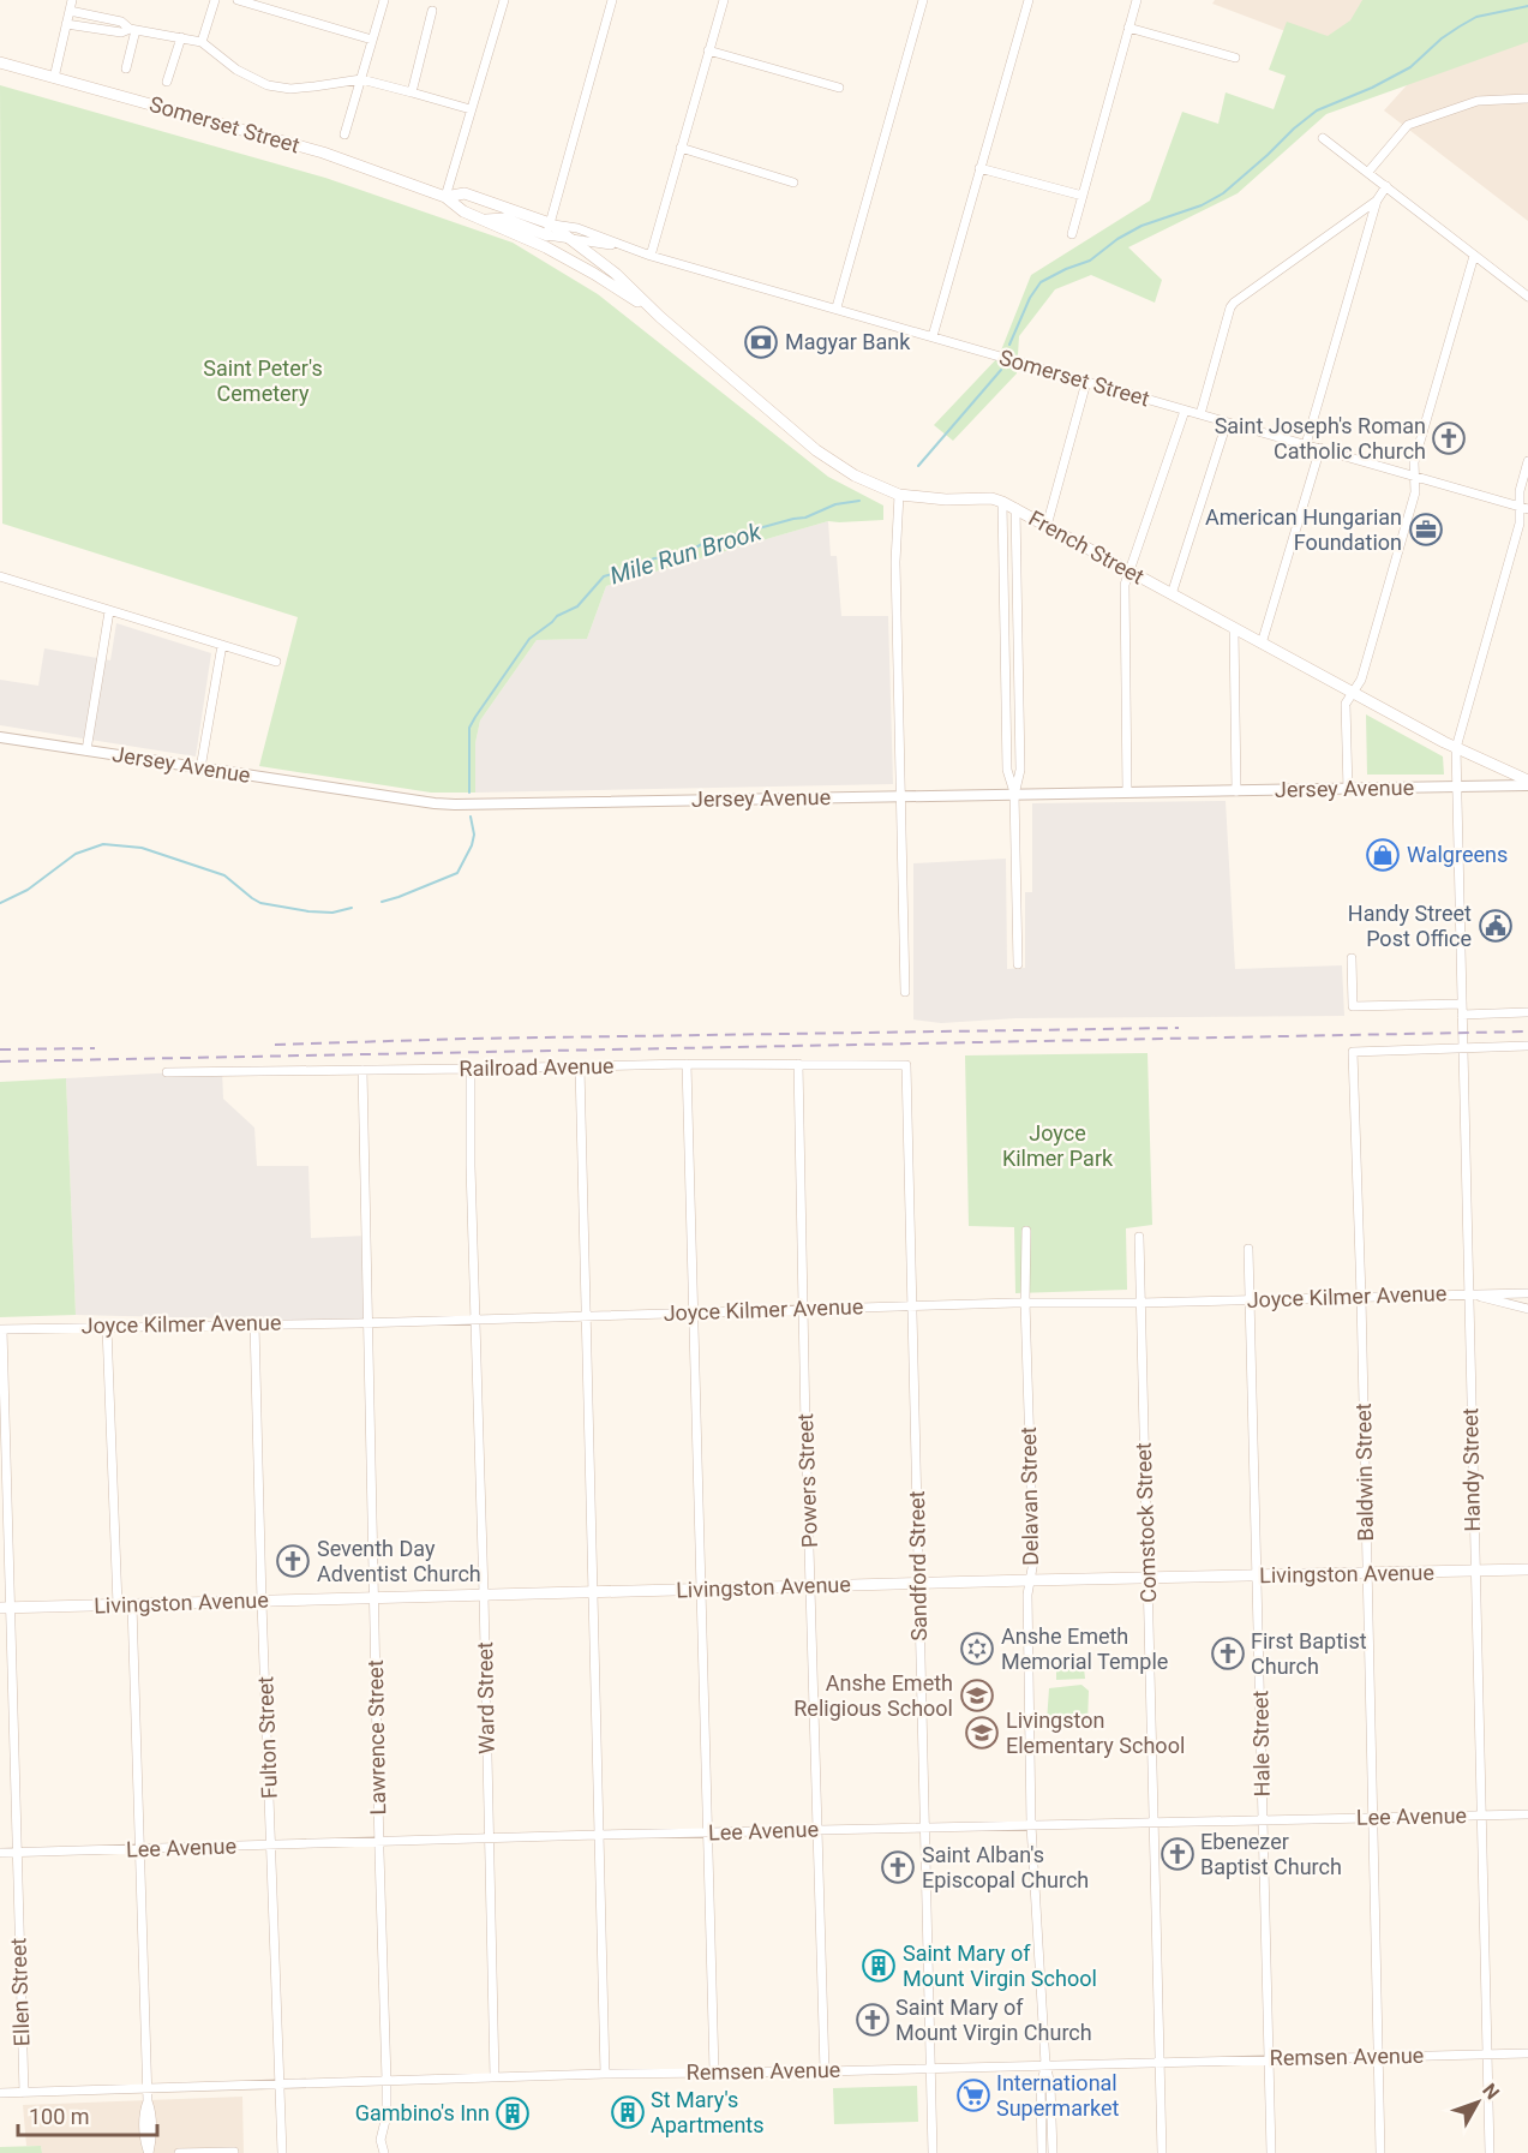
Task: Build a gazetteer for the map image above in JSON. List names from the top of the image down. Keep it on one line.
{"streets":{"main road":["Somerset Street","French Street","Livingston Avenue"],"street":["Jersey Avenue","Railroad Avenue","Joyce Kilmer Avenue","Handy Street","Baldwin Street","Powers Street","Delavan Street","Comstock Street","Sandford Street","Ward Street","Fulton Street","Lawrence Street","Hale Street","Lee Avenue","Ellen Street","Remsen Avenue"]},"crossings":[["Somerset Street","French Street"],["Somerset Street","Handy Street"],["French Street","Jersey Avenue"],["French Street","Handy Street"],["Jersey Avenue","Handy Street"],["Railroad Avenue","Powers Street"],["Railroad Avenue","Sandford Street"],["Railroad Avenue","Ward Street"],["Railroad Avenue","Lawrence Street"],["Joyce Kilmer Avenue","Handy Street"],["Joyce Kilmer Avenue","Baldwin Street"],["Joyce Kilmer Avenue","Powers Street"],["Joyce Kilmer Avenue","Delavan Street"],["Joyce Kilmer Avenue","Comstock Street"],["Joyce Kilmer Avenue","Sandford Street"],["Joyce Kilmer Avenue","Ward Street"],["Joyce Kilmer Avenue","Fulton Street"],["Joyce Kilmer Avenue","Lawrence Street"],["Joyce Kilmer Avenue","Hale Street"],["Joyce Kilmer Avenue","Ellen Street"],["Handy Street","Baldwin Street"],["Handy Street","Livingston Avenue"],["Handy Street","Lee Avenue"],["Handy Street","Remsen Avenue"],["Baldwin Street","Livingston Avenue"],["Baldwin Street","Lee Avenue"],["Baldwin Street","Remsen Avenue"],["Powers Street","Livingston Avenue"],["Powers Street","Lee Avenue"],["Powers Street","Remsen Avenue"],["Delavan Street","Livingston Avenue"],["Delavan Street","Lee Avenue"],["Delavan Street","Remsen Avenue"],["Comstock Street","Livingston Avenue"],["Comstock Street","Lee Avenue"],["Comstock Street","Remsen Avenue"],["Sandford Street","Livingston Avenue"],["Sandford Street","Lee Avenue"],["Sandford Street","Remsen Avenue"],["Livingston Avenue","Ward Street"],["Livingston Avenue","Fulton Street"],["Livingston Avenue","Lawrence Street"],["Livingston Avenue","Hale Street"],["Livingston Avenue","Ellen Street"],["Ward Street","Lee Avenue"],["Ward Street","Remsen Avenue"],["Fulton Street","Lee Avenue"],["Fulton Street","Remsen Avenue"],["Lawrence Street","Lee Avenue"],["Lawrence Street","Remsen Avenue"],["Hale Street","Lee Avenue"],["Hale Street","Remsen Avenue"],["Lee Avenue","Ellen Street"],["Ellen Street","Remsen Avenue"]],"water":["Mile Run Brook"],"parks":["Saint Peter's Cemetery","Joyce Kilmer Park"],"places":{"bank":["Magyar Bank"],"church":["Saint Joseph's Roman Catholic Church","Seventh Day Adventist Church","First Baptist Church","Ebenezer Baptist Church","Saint Alban's Episcopal Church","Saint Mary of Mount Virgin Church"],"office":["American Hungarian Foundation"],"shop":["Walgreens"],"public building":["Handy Street Post Office"],"synagogue":["Anshe Emeth Memorial Temple"],"school or university":["Anshe Emeth Religious School","Livingston Elementary School"],"building":["Saint Mary of Mount Virgin School","St Mary's Apartments","Gambino's Inn"],"supermarket":["International Supermarket"]},"scale_bar":"100 m","north":"top right"}
